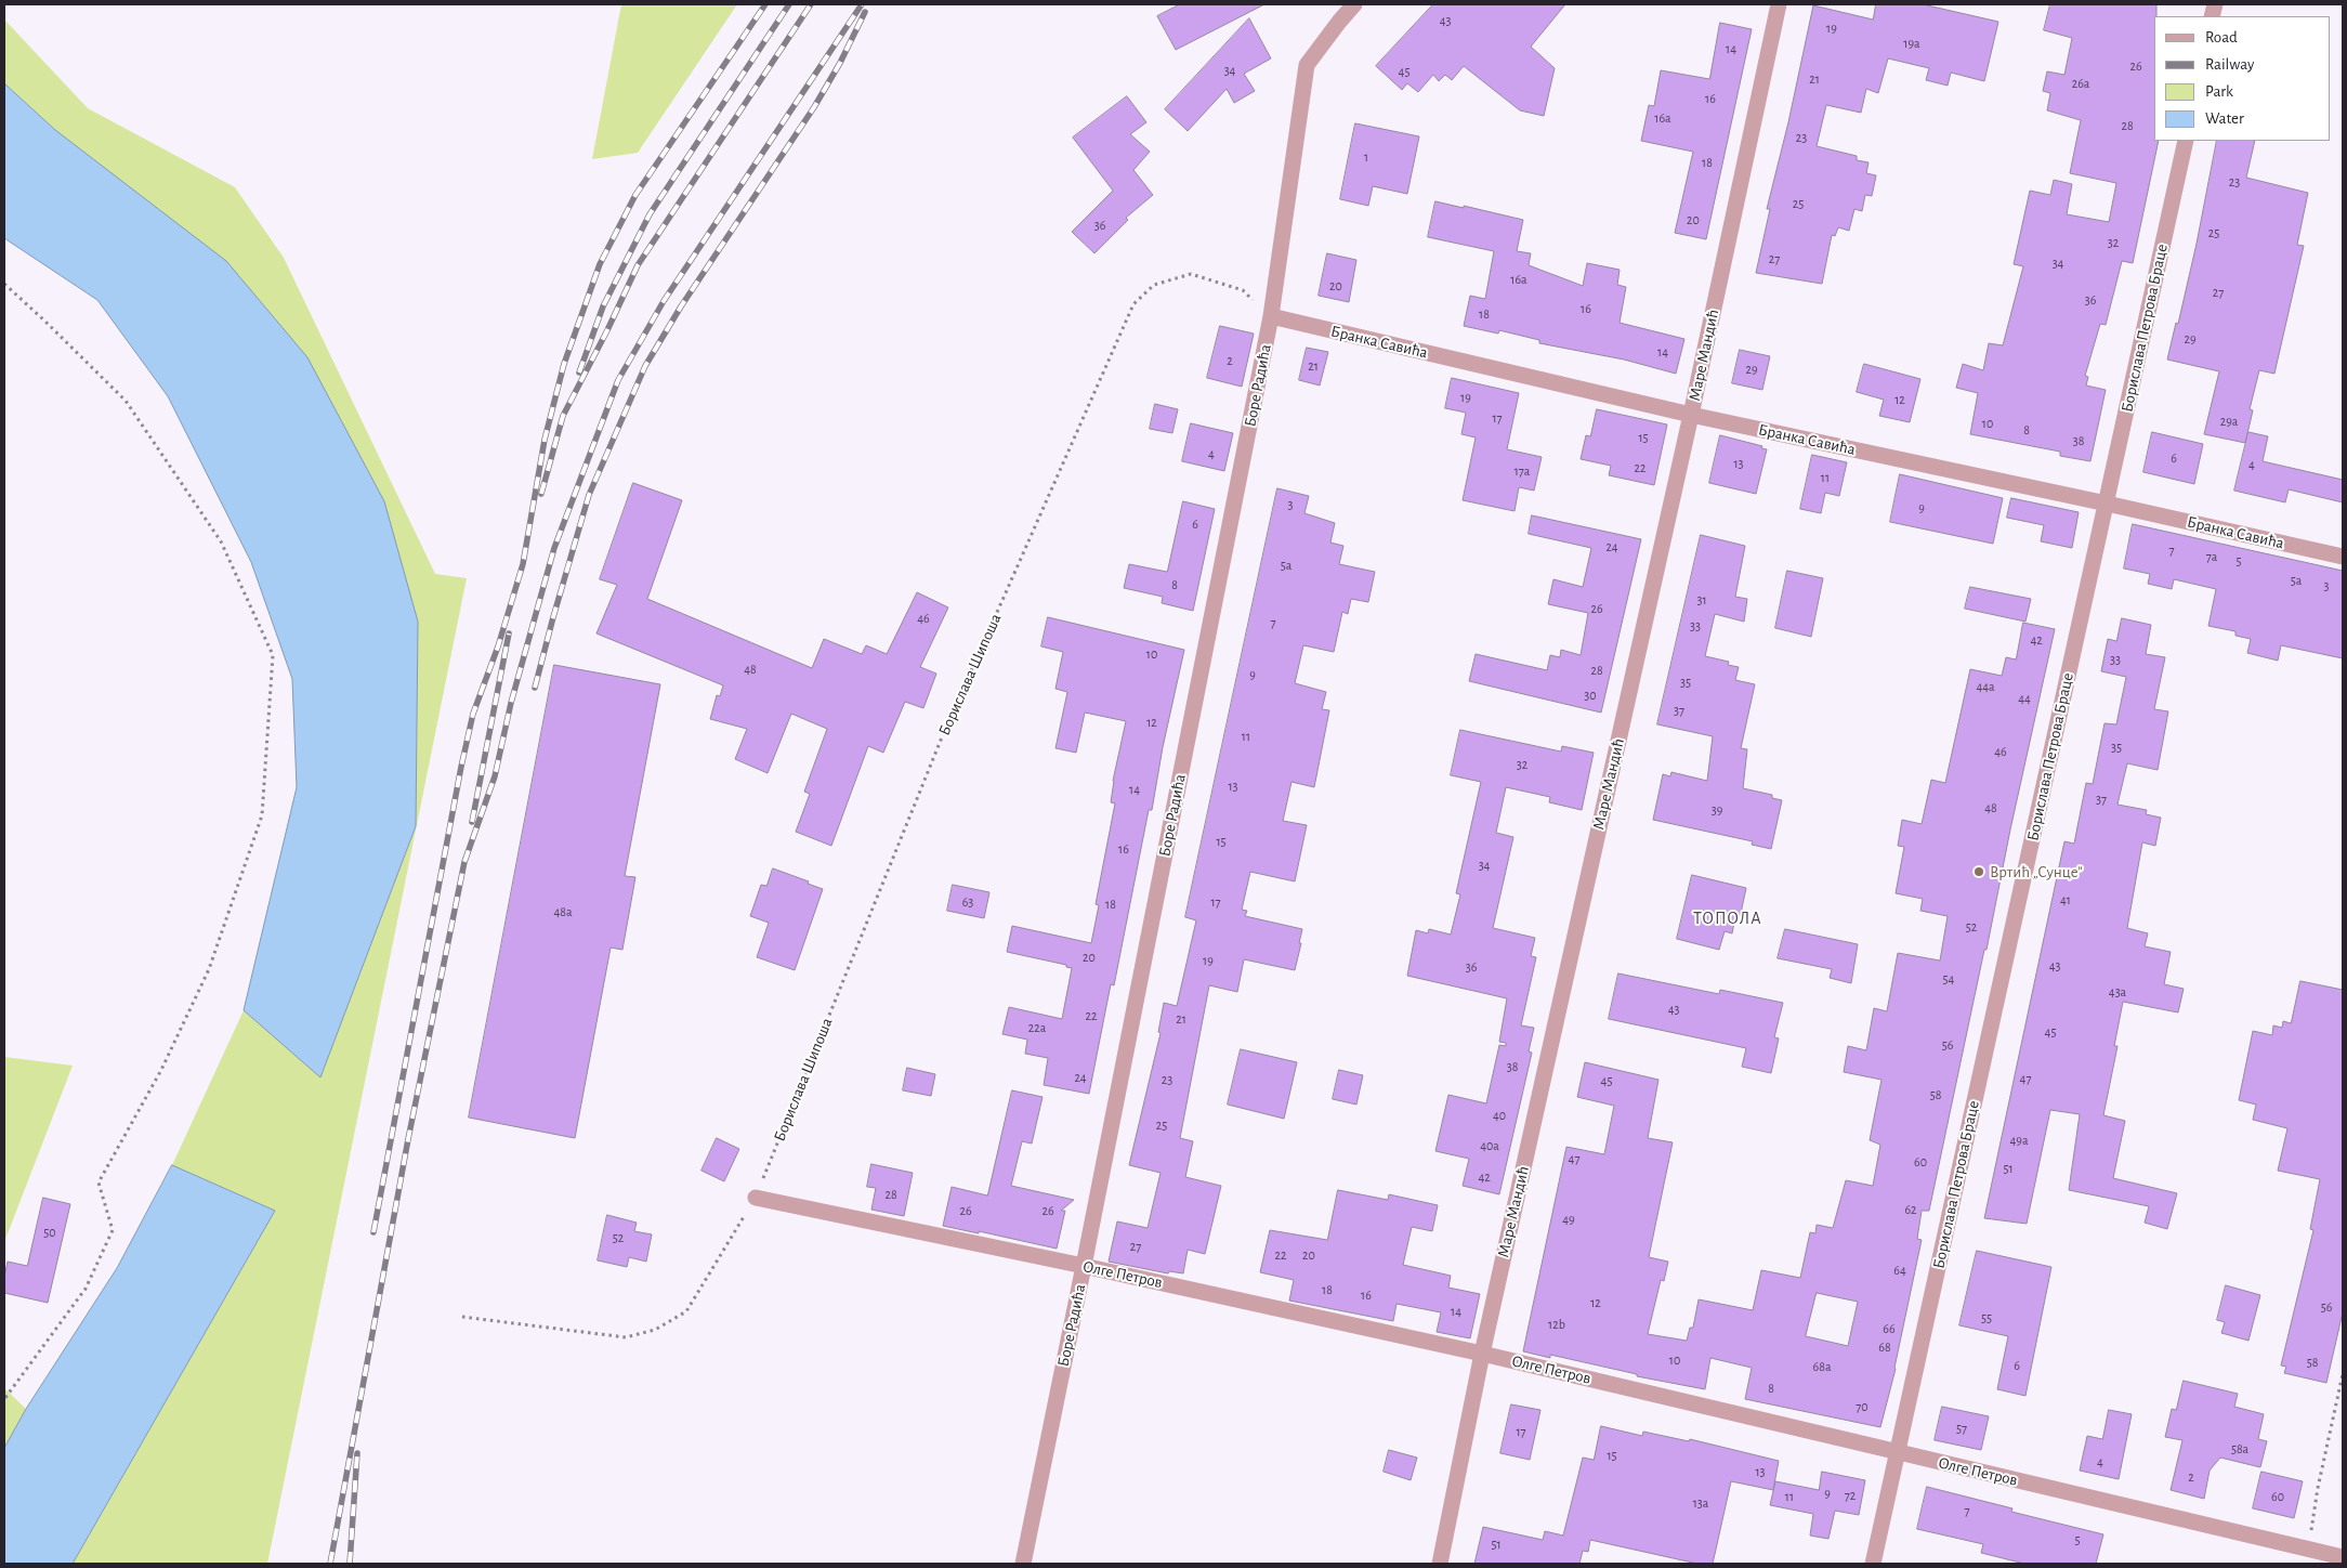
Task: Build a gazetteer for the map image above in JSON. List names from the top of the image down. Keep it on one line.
{"streets":{"street":["Борислава Петрова Браце","Бранка Савића","Маре Мандић","Боре Радића","Олге Петров"],"path":["Борислава Шипоша"]},"crossings":[["Борислава Петрова Браце","Бранка Савића"],["Борислава Петрова Браце","Олге Петров"],["Бранка Савића","Маре Мандић"],["Бранка Савића","Боре Радића"],["Бранка Савића","Борислава Шипоша"],["Маре Мандић","Олге Петров"],["Боре Радића","Борислава Шипоша"],["Боре Радића","Олге Петров"],["Борислава Шипоша","Олге Петров"]],"districts":["ТОПОЛА"],"places":["Вртић „Сунце”"],"house_numbers":["43","19","19a","14","26","34","45","21","26a","16","16a","28","23","1","18","23","25","20","36","25","32","27","34","16a","20","27","36","16","18","29","14","2","21","29","19","12","17","29a","10","8","15","38","4","6","13","4","22","17a","11","3","9","6","24","7","7a","5","5a","5a","8","3","31","26","46","7","33","42","10","33","48","28","9","35","44a","30","44","37","12","11","35","46","32","13","14","37","48","39","15","16","34","41","63","17","18","48a","52","20","19","43","36","54","43a","43","22","21","22a","45","56","38","24","47","23","45","58","40","25","49a","40a","47","60","51","42","28","62","26","26","49","50","52","27","22","20","64","18","16","12","56","14","55","12b","66","68","10","58","6","68a","8","70","57","17","58a","15","4","13","2","9","72","11","60","13a","7","5","51"],"legend":["Road","Railway","Park","Water"]}
